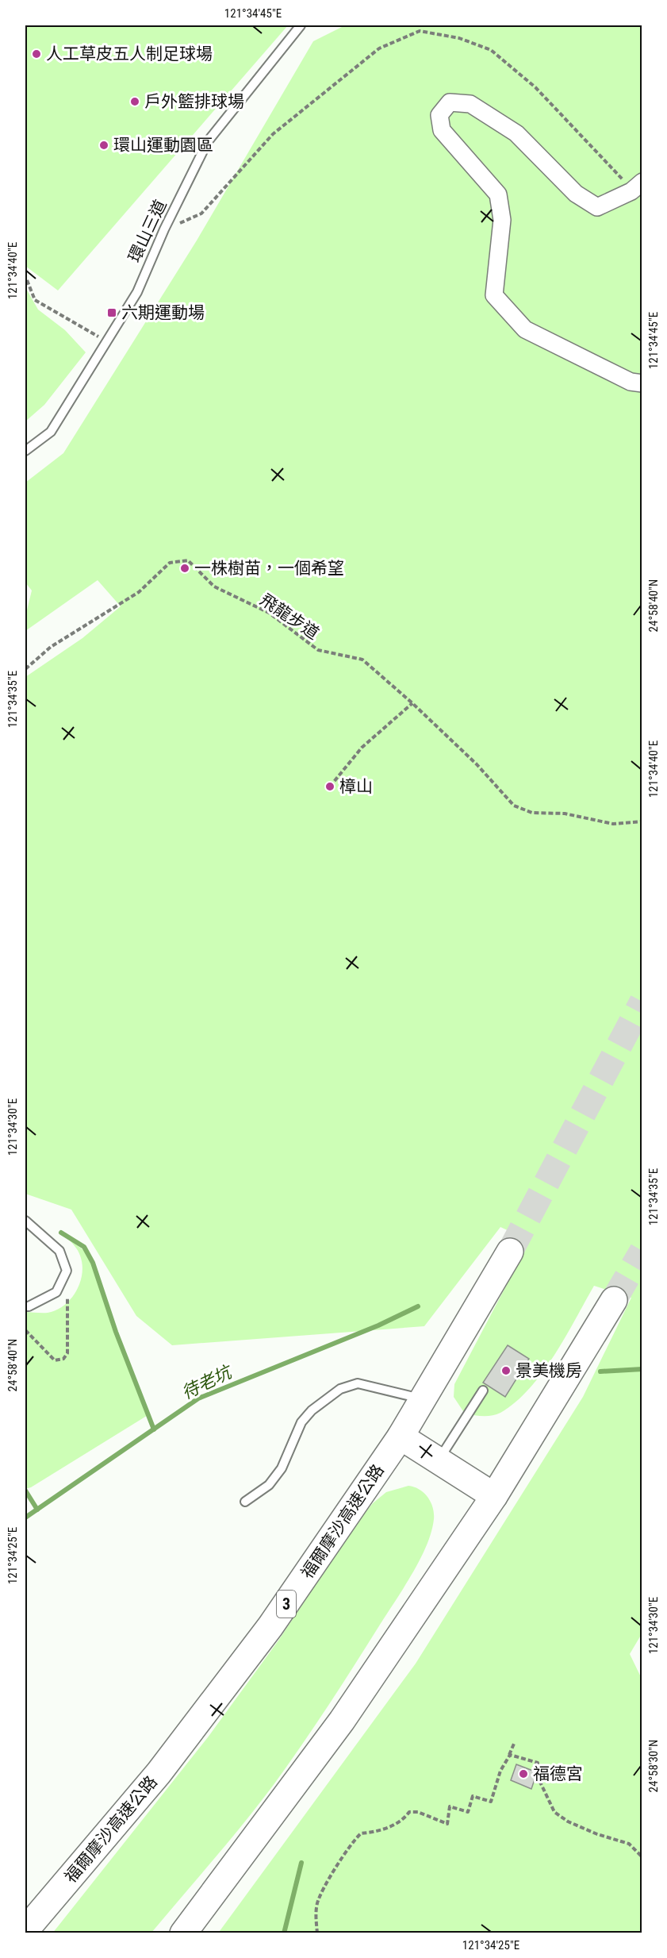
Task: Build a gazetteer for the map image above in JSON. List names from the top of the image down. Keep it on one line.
{"streets":{"highway":["福爾摩沙高速公路","3"],"lane":["環山三道"],"path":["飛龍步道"]},"water":["待老坑"],"places":{"other":["人工草皮五人制足球場","戶外籃排球場","環山運動園區","一株樹苗，一個希望","樟山","景美機房","福德宮"],"transit":["六期運動場"]},"coordinates":["121°34'45\"E","121°34'40\"E","24°58'40\"N","121°34'35\"E","121°34'30\"E","121°34'25\"E","24°58'30\"N"]}
